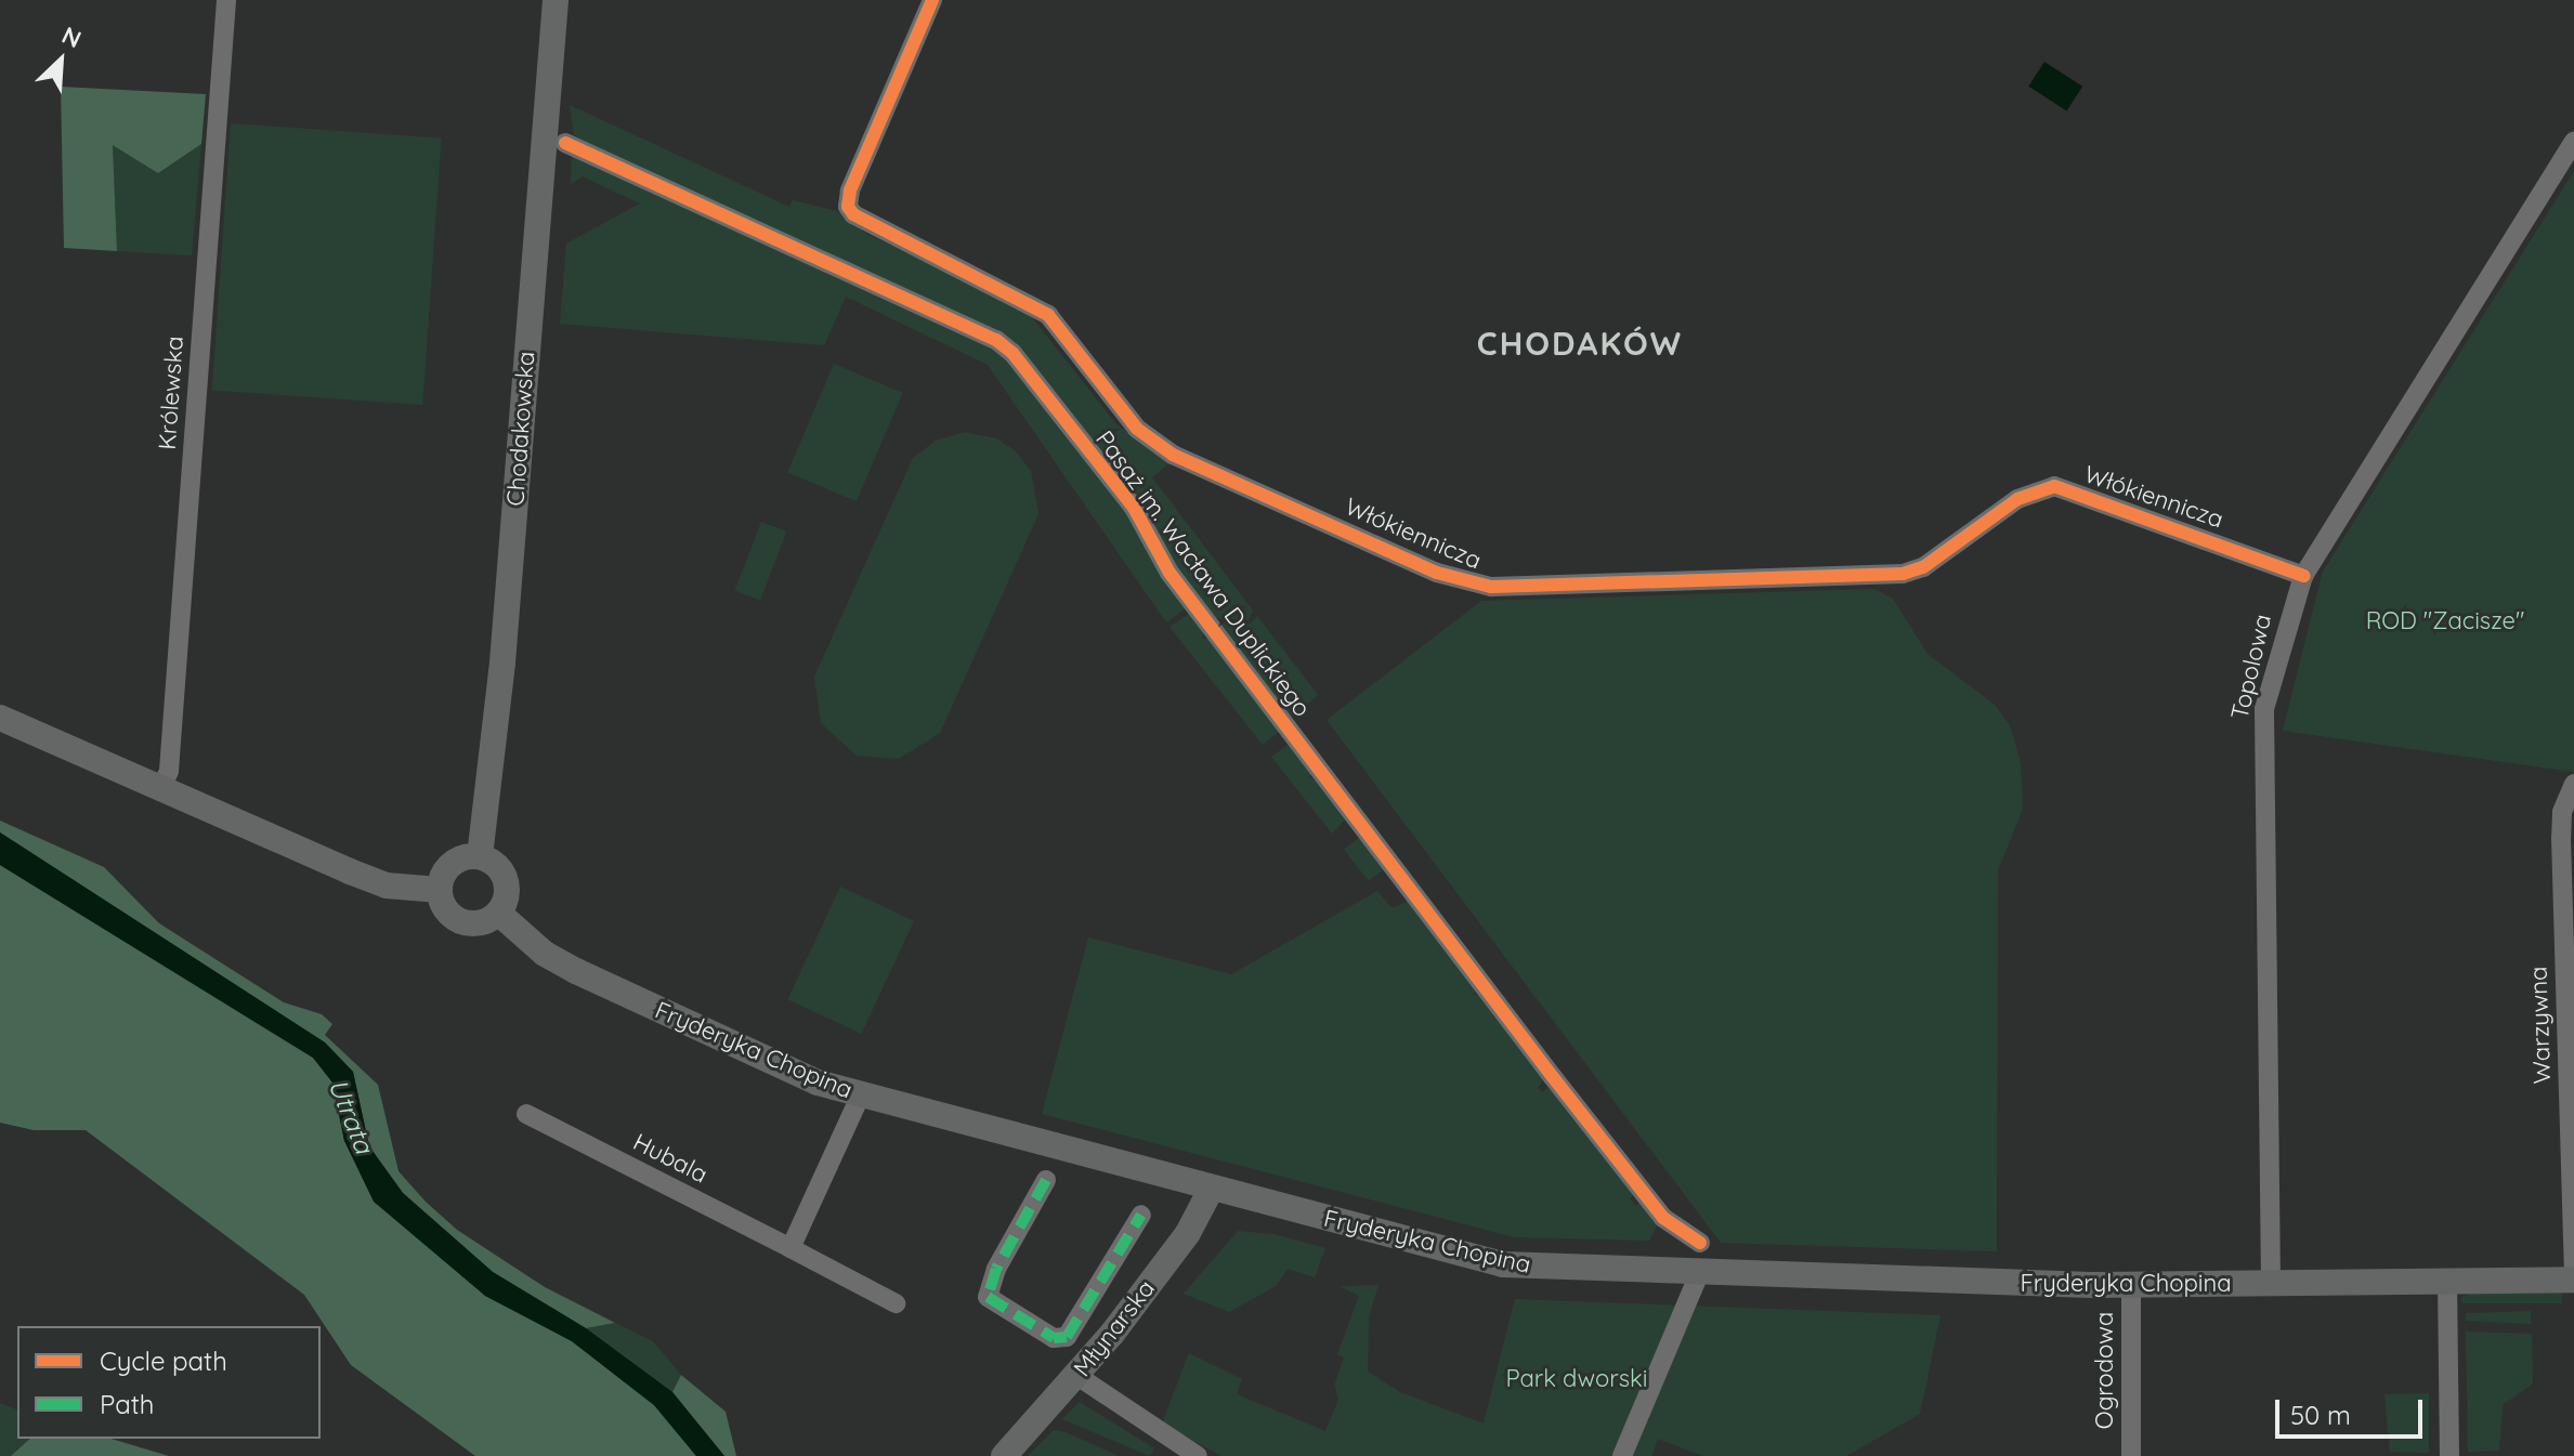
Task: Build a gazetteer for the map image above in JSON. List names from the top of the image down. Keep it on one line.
{"streets":{"main road":["Chodakowska","Fryderyka Chopina","Młynarska"],"street":["Królewska","Włókiennicza","Pasaż im. Wacława Duplickiego","Topolowa","Warzywna","Hubala","Ogrodowa"]},"crossings":[["Chodakowska","Fryderyka Chopina"],["Włókiennicza","Topolowa"],["Topolowa","Fryderyka Chopina"],["Fryderyka Chopina","Młynarska"],["Fryderyka Chopina","Ogrodowa"]],"districts":["CHODAKÓW"],"water":["Utrata"],"parks":["ROD \"Zacisze\"","Park dworski"],"legend":["Cycle path","Path"],"scale_bar":"50 m","north":"top right"}
